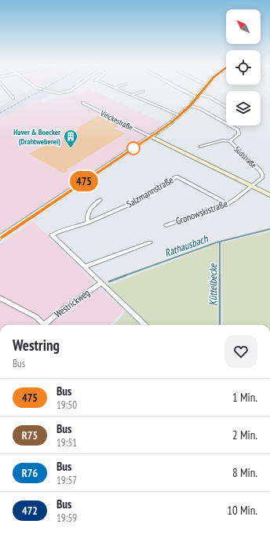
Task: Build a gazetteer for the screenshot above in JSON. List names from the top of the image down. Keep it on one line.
{"streets":{"street":["Vinckestraße","Südstraße","Salzmannstraße","Gronowskistraße","Westrickweg"]},"crossings":[["Südstraße","Gronowskistraße"],["Salzmannstraße","Gronowskistraße"]],"water":["Rathausbach","Küttelbecke"],"places":{"building":["Haver & Boecker (Drahtweberei)"]},"lines":["bus line 475"],"north":"top left","page":{"on_map":"475","heading":["Westring","Bus"],"list":[{"mark":"475","name":"Bus","note":"19:50","value":"1 Min."},{"mark":"R75","name":"Bus","note":"19:51","value":"2 Min."},{"mark":"R76","name":"Bus","note":"19:57","value":"8 Min."},{"mark":"472","name":"Bus","note":"19:59","value":"10 Min."}]}}
